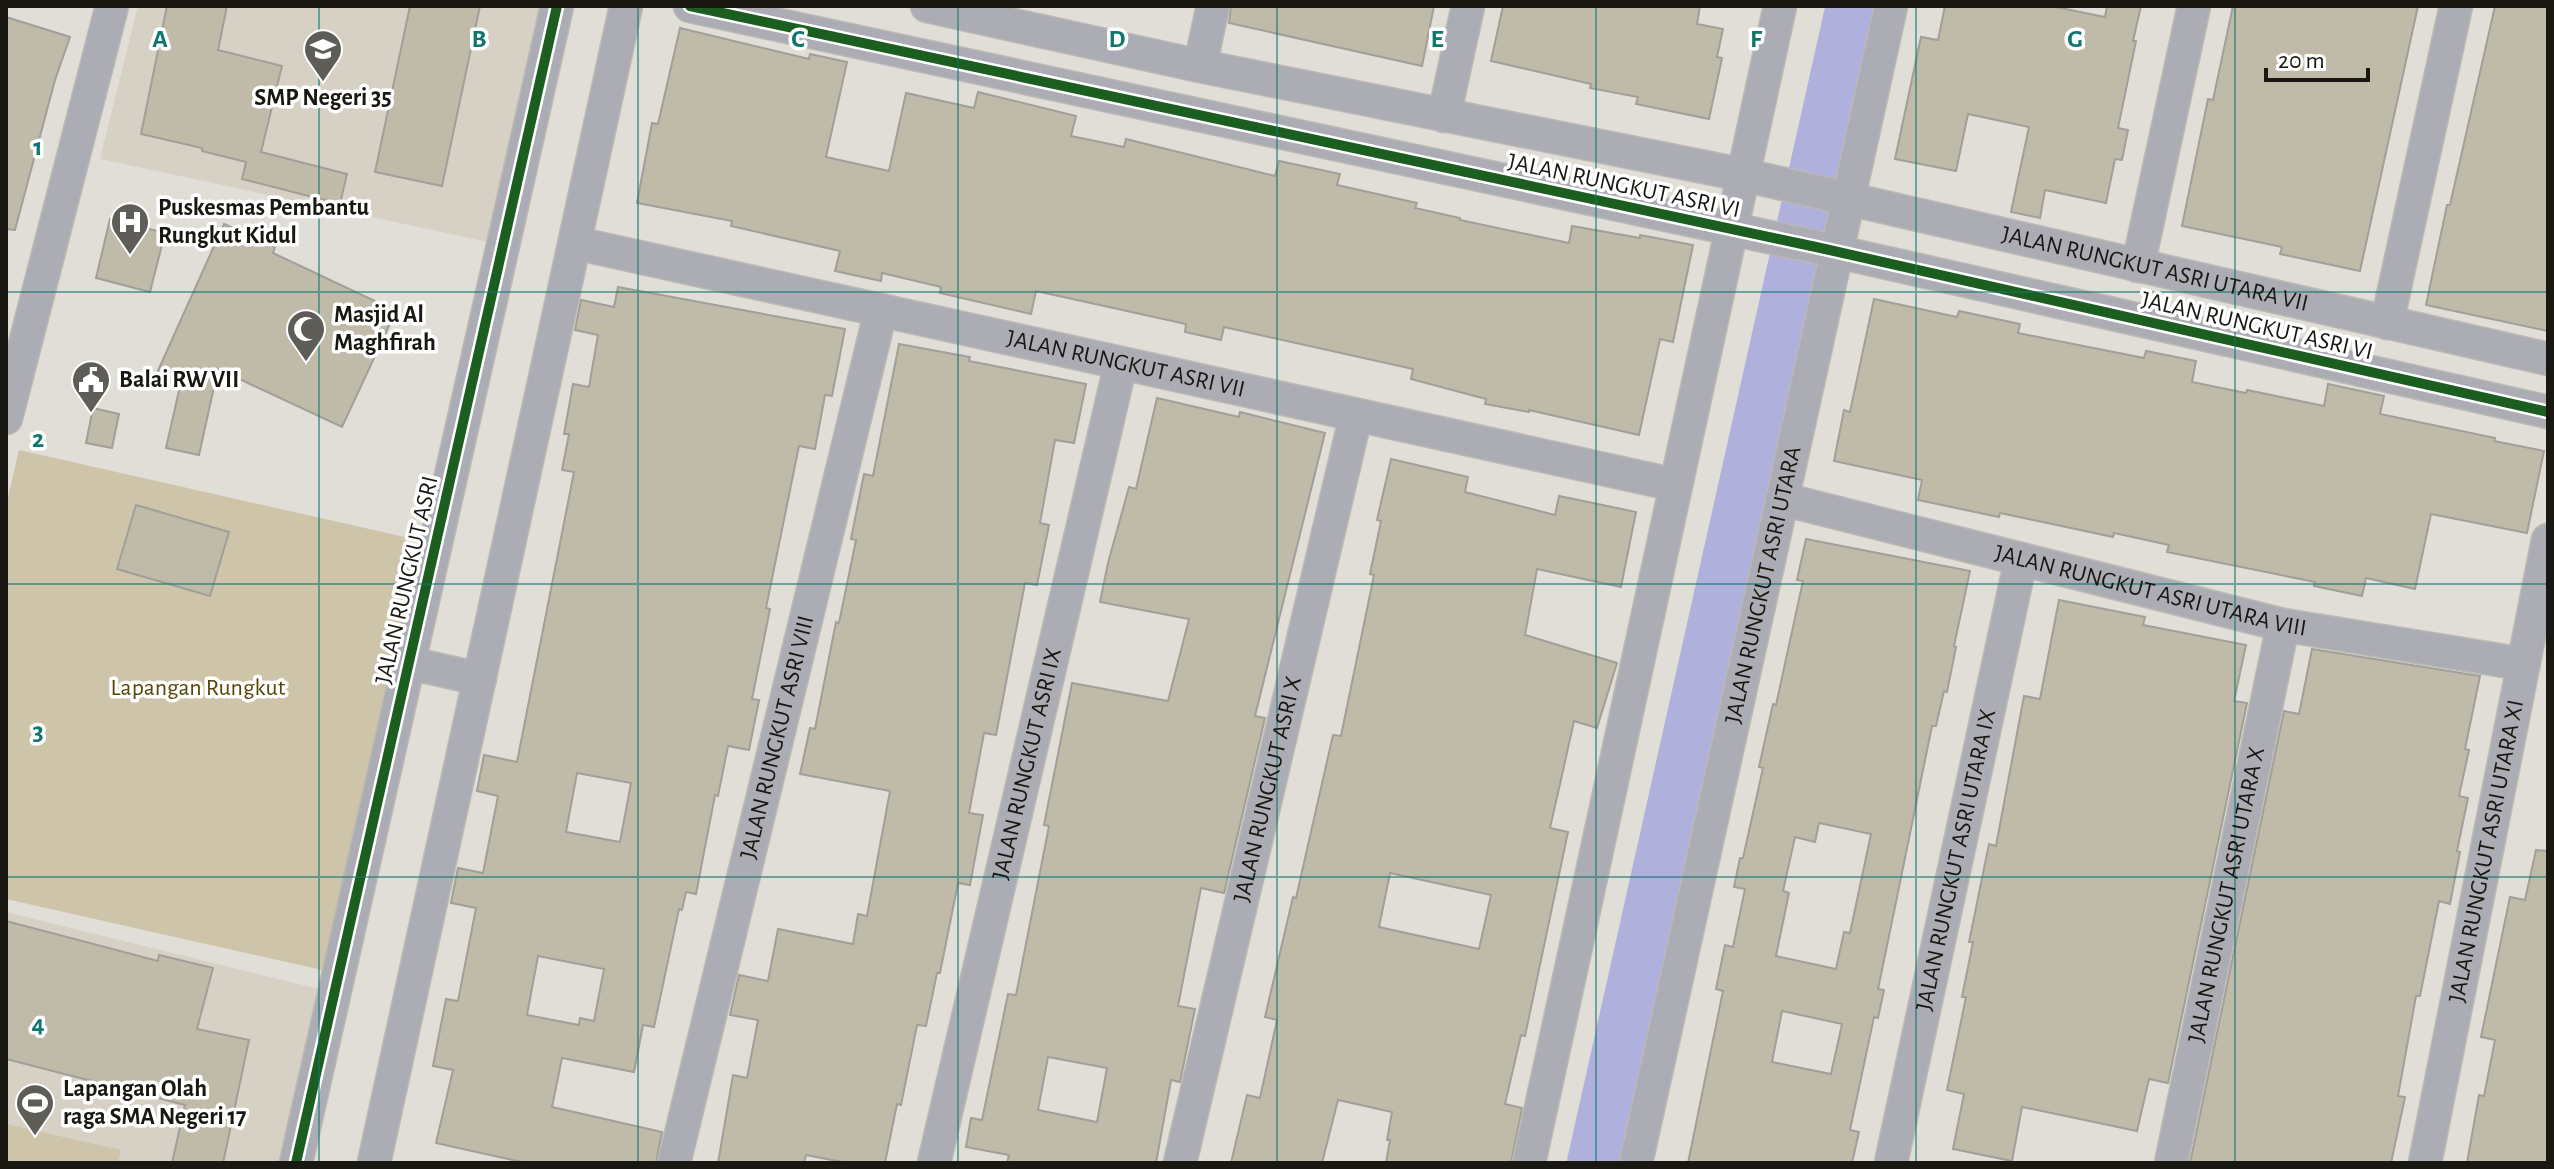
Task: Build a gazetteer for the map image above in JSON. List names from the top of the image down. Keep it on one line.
{"streets":{"street":["JALAN RUNGKUT ASRI VI","JALAN RUNGKUT ASRI UTARA VII","JALAN RUNGKUT ASRI VII","JALAN RUNGKUT ASRI","JALAN RUNGKUT ASRI UTARA","JALAN RUNGKUT ASRI UTARA VIII","JALAN RUNGKUT ASRI VIII","JALAN RUNGKUT ASRI IX","JALAN RUNGKUT ASRI X","JALAN RUNGKUT ASRI UTARA XI","JALAN RUNGKUT ASRI UTARA IX","JALAN RUNGKUT ASRI UTARA X"]},"crossings":[["JALAN RUNGKUT ASRI VI","JALAN RUNGKUT ASRI UTARA VII"],["JALAN RUNGKUT ASRI VI","JALAN RUNGKUT ASRI UTARA"],["JALAN RUNGKUT ASRI UTARA VII","JALAN RUNGKUT ASRI UTARA"],["JALAN RUNGKUT ASRI VII","JALAN RUNGKUT ASRI VIII"],["JALAN RUNGKUT ASRI VII","JALAN RUNGKUT ASRI IX"],["JALAN RUNGKUT ASRI VII","JALAN RUNGKUT ASRI X"],["JALAN RUNGKUT ASRI UTARA","JALAN RUNGKUT ASRI UTARA VIII"],["JALAN RUNGKUT ASRI UTARA VIII","JALAN RUNGKUT ASRI UTARA XI"],["JALAN RUNGKUT ASRI UTARA VIII","JALAN RUNGKUT ASRI UTARA IX"],["JALAN RUNGKUT ASRI UTARA VIII","JALAN RUNGKUT ASRI UTARA X"]],"parks":["Lapangan Rungkut"],"places":{"school or university":["SMP Negeri 35"],"hospital":["Puskesmas Pembantu Rungkut Kidul"],"mosque":["Masjid Al Maghfirah"],"public building":["Balai RW VII"],"sports":["Lapangan Olah raga SMA Negeri 17"]},"scale_bar":"20 m","grid":{"columns":["A","B","C","D","E","F","G"],"rows":["1","2","3","4"]}}
